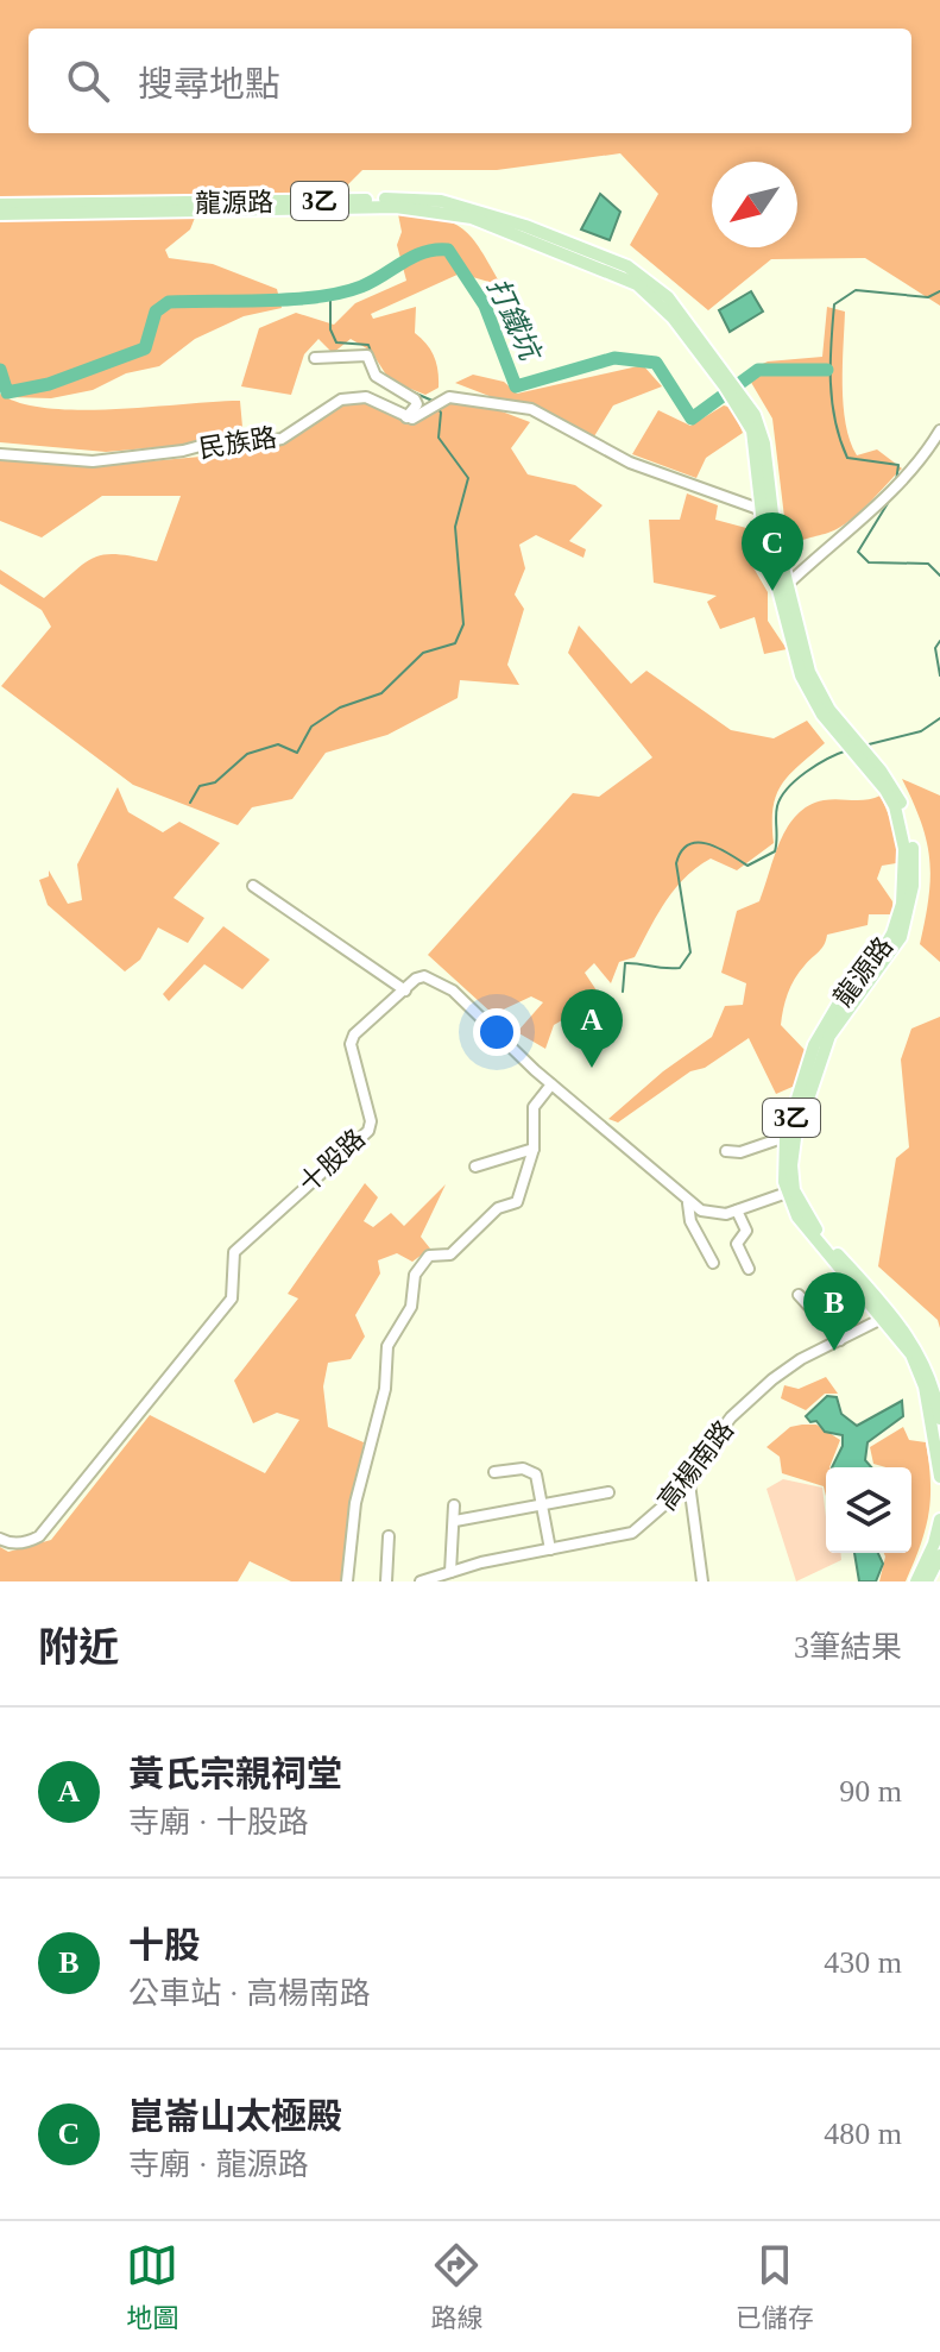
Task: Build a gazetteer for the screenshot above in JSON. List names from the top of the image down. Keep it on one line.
{"streets":{"main road":["3乙","龍源路"],"street":["民族路","十股路","高楊南路"]},"crossings":[["3乙","龍源路"],["3乙","高楊南路"]],"water":["打鐵坑"],"north":"bottom left","page":{"search":"搜尋地點","pins":["C","A","B"],"heading":["附近","3筆結果"],"list":[{"mark":"A","name":"黃氏宗親祠堂","note":"寺廟 · 十股路","value":"90 m"},{"mark":"B","name":"十股","note":"公車站 · 高楊南路","value":"430 m"},{"mark":"C","name":"崑崙山太極殿","note":"寺廟 · 龍源路","value":"480 m"}],"nav":["地圖","路線","已儲存"]}}
